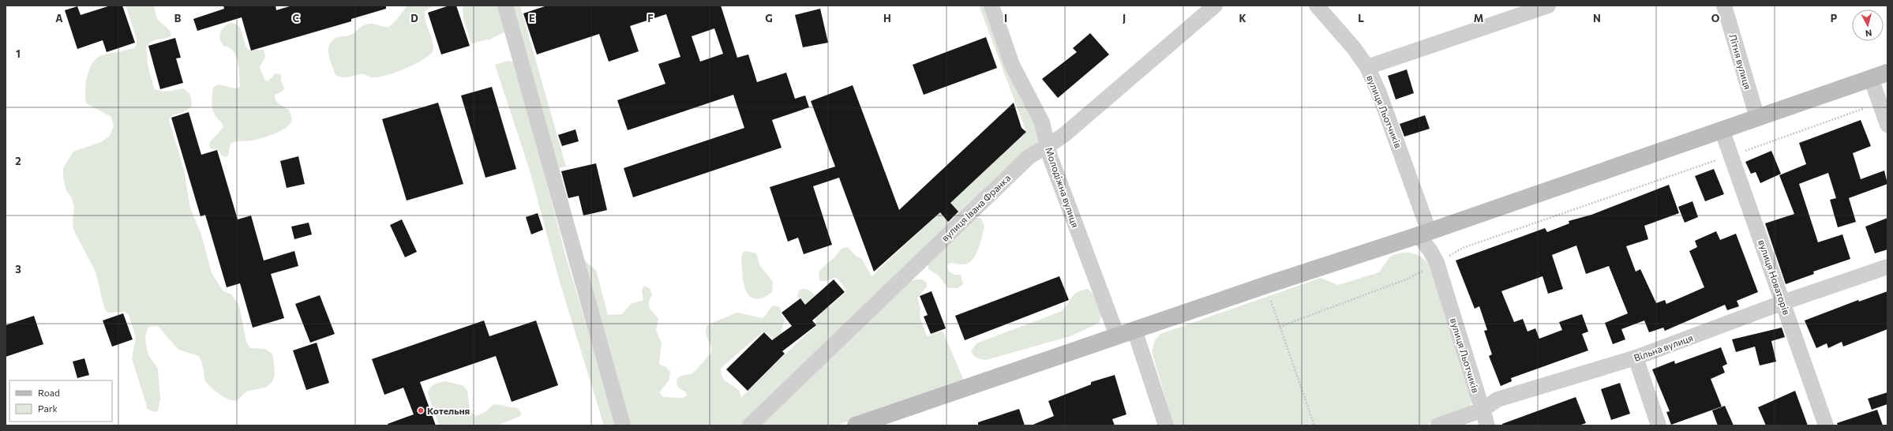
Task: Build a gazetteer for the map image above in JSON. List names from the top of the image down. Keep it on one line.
{"streets":{"street":["Літня вулиця","вулиця Льотчиків","Молодіжна вулиця","вулиця Івана Франка","вулиця Новаторів","Вільна вулиця"]},"crossings":[["вулиця Льотчиків","Вільна вулиця"],["Молодіжна вулиця","вулиця Івана Франка"],["вулиця Новаторів","Вільна вулиця"]],"places":["Котельня"],"legend":["Road","Park"],"north":"bottom","grid":{"columns":["A","B","C","D","E","F","G","H","I","J","K","L","M","N","O","P"],"rows":["1","2","3"]}}
